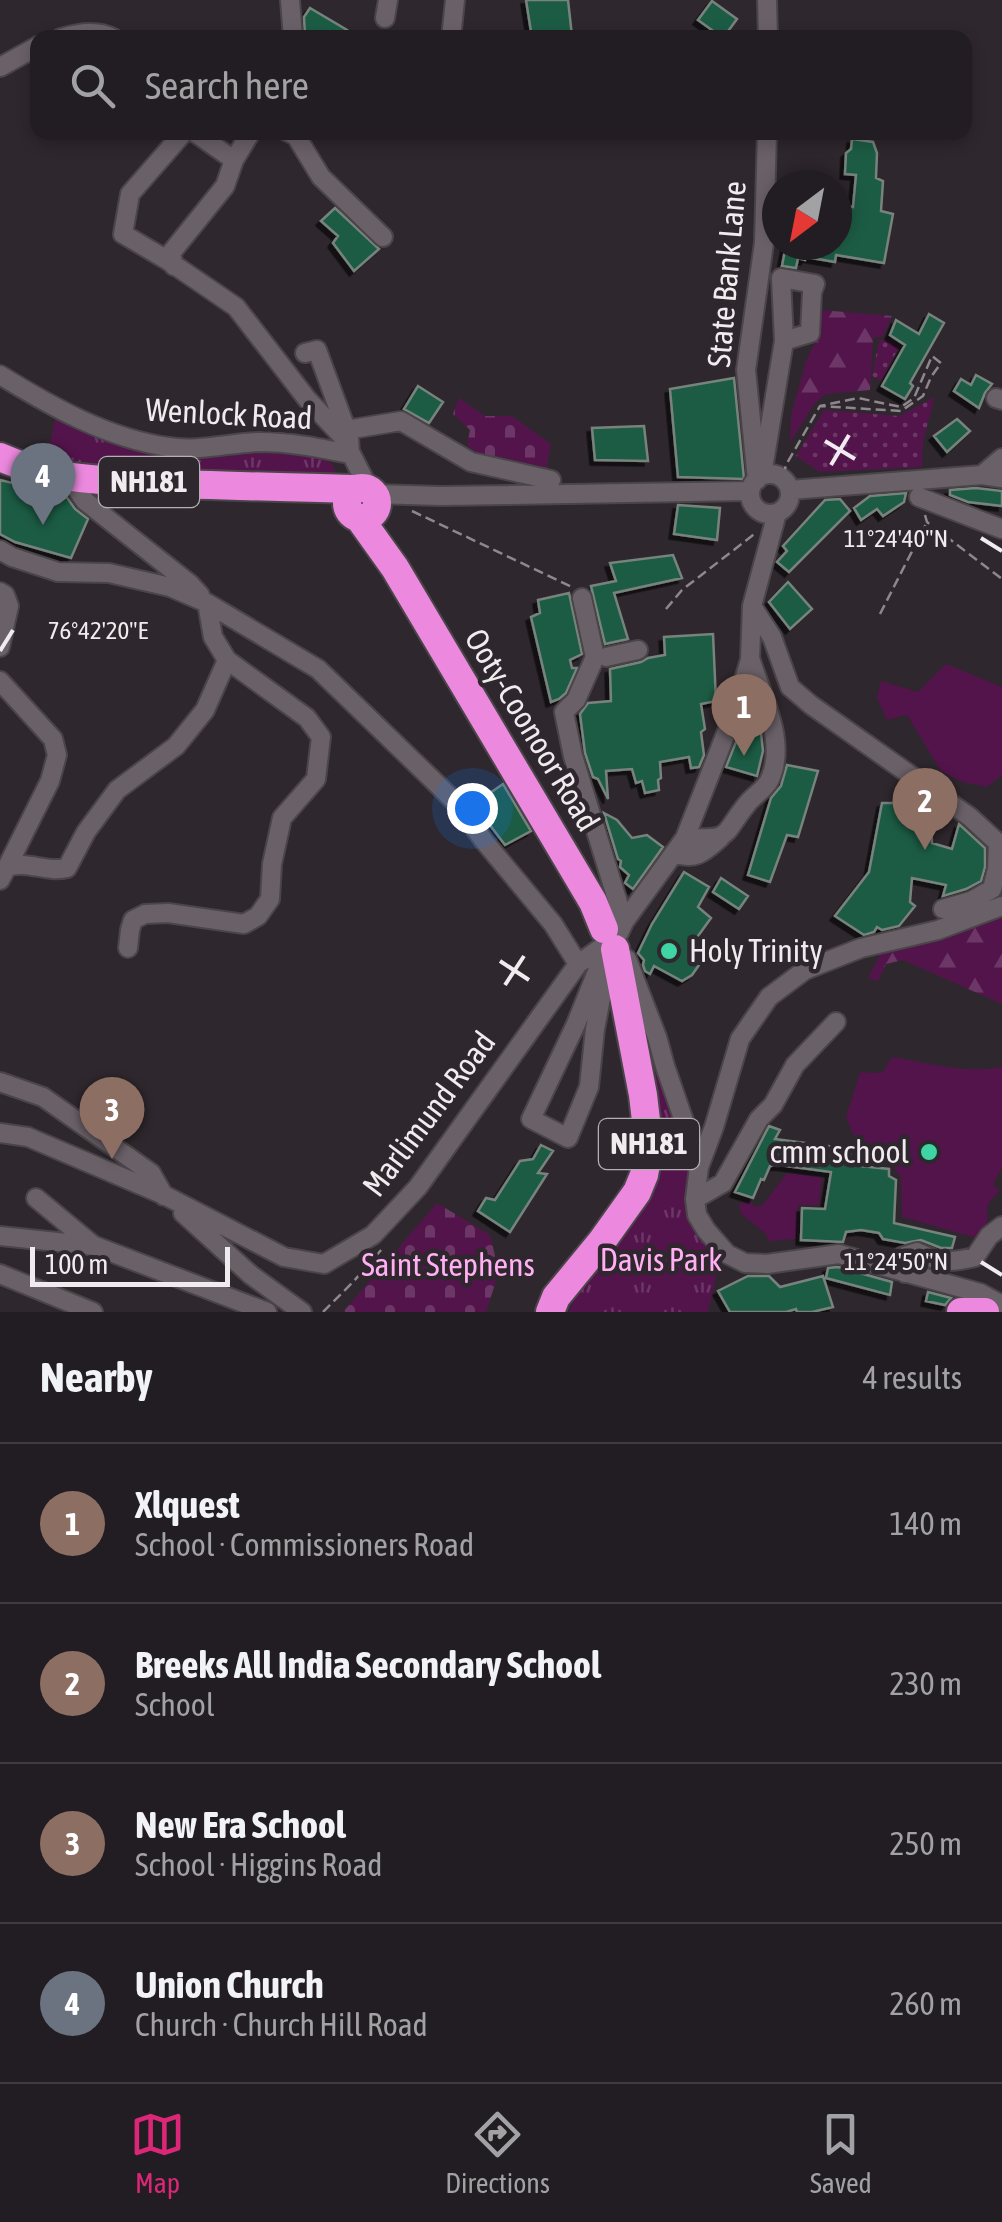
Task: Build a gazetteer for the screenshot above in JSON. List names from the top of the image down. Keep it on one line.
{"streets":{"highway":["NH181","Ooty-Coonoor Road"],"street":["State Bank Lane","Wenlock Road","Marlimund Road"]},"crossings":[["NH181","Ooty-Coonoor Road"],["Ooty-Coonoor Road","Marlimund Road"]],"parks":["Davis Park","Saint Stephens"],"places":["Holy Trinity","cmm school"],"scale_bar":"100 m","north":"bottom left","page":{"search":"Search here","pins":["4","1","2","3"],"scale":"100 m","heading":["Nearby","4 results"],"list":[{"mark":"1","name":"Xlquest","note":"School · Commissioners Road","value":"140 m"},{"mark":"2","name":"Breeks All India Secondary School","note":"School","value":"230 m"},{"mark":"3","name":"New Era School","note":"School · Higgins Road","value":"250 m"},{"mark":"4","name":"Union Church","note":"Church · Church Hill Road","value":"260 m"}],"nav":["Map","Directions","Saved"]},"coordinates":["11°24'40\"N","76°42'20\"E","11°24'50\"N"]}
